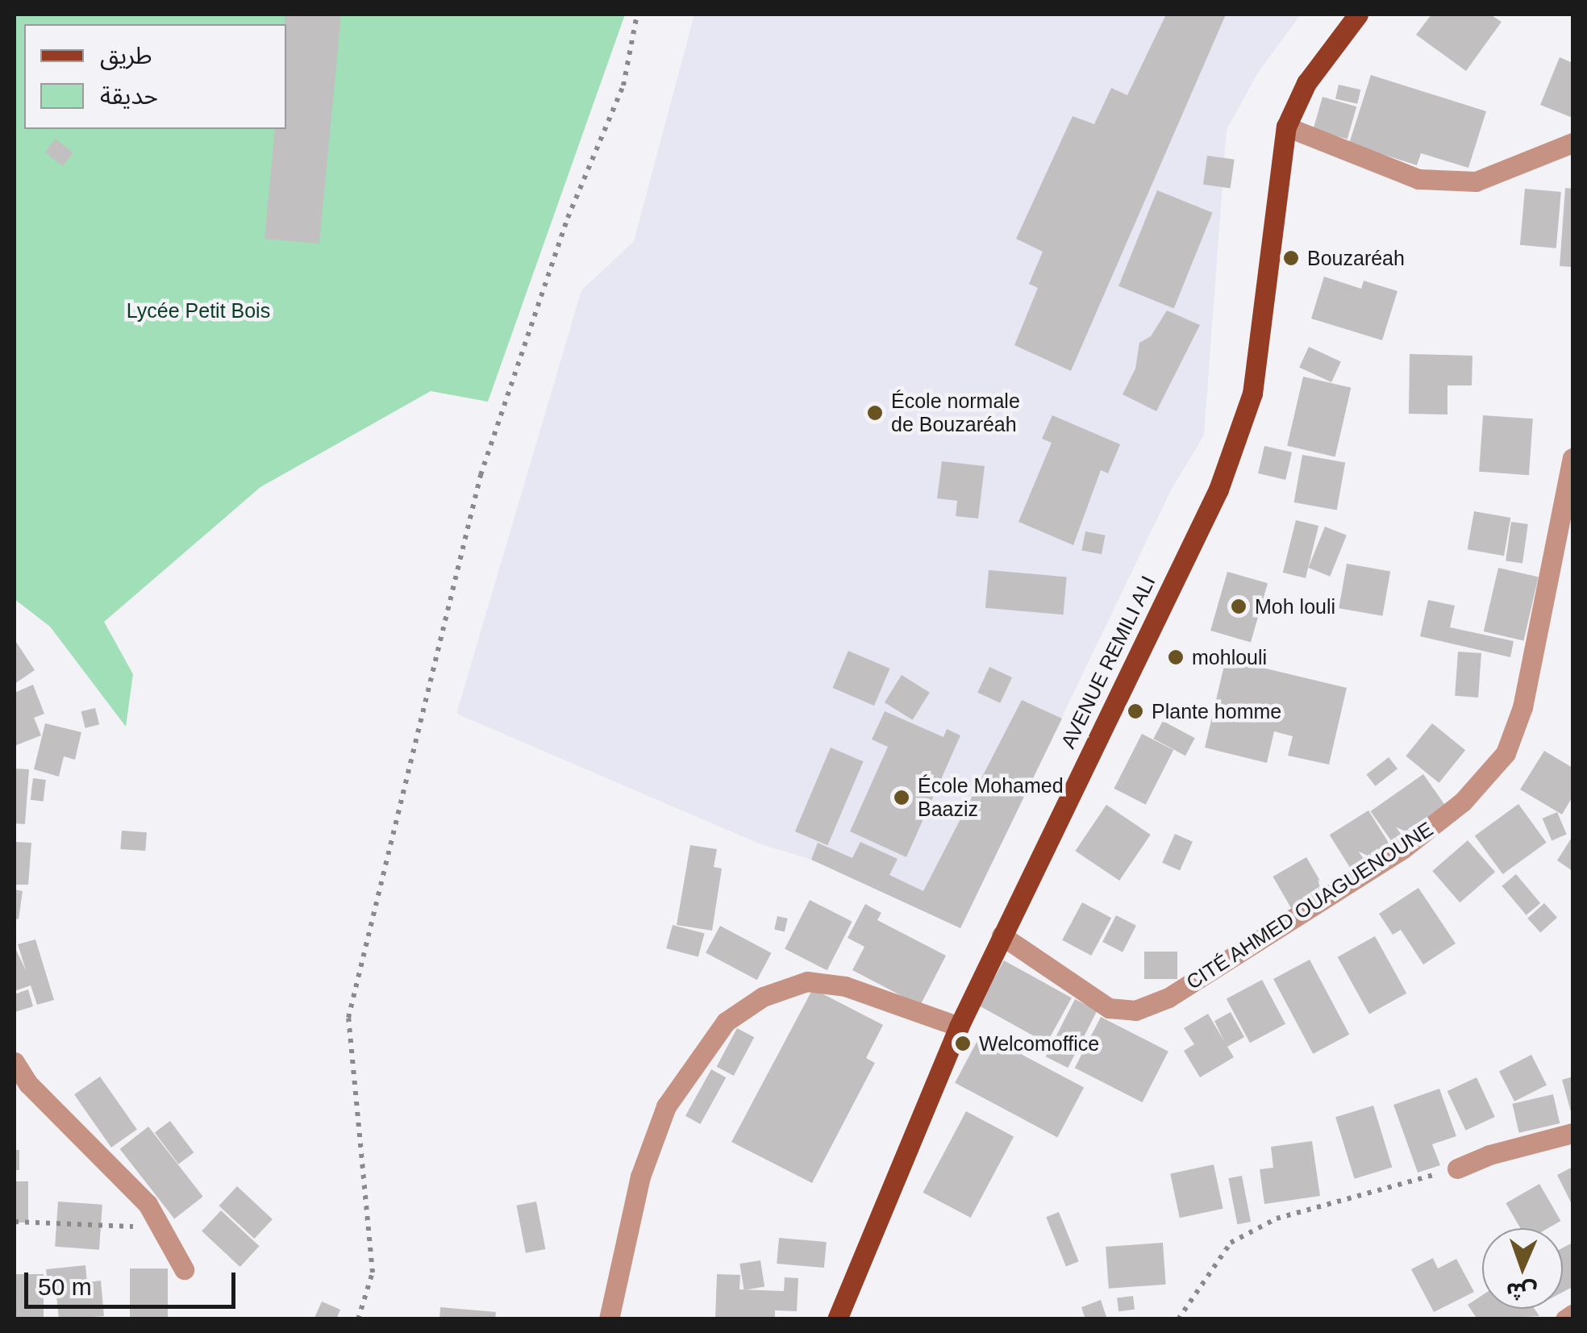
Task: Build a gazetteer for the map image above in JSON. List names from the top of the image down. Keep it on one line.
{"streets":{"main road":["AVENUE REMILI ALI"],"street":["CITÉ AHMED OUAGUENOUNE"]},"crossings":[["AVENUE REMILI ALI","CITÉ AHMED OUAGUENOUNE"]],"parks":["Lycée Petit Bois"],"places":["Bouzaréah","École normale de Bouzaréah","Moh louli","mohlouli","Plante homme","École Mohamed Baaziz","Welcomoffice"],"legend":["طريق","حديقة"],"scale_bar":"50 m","north":"bottom"}
